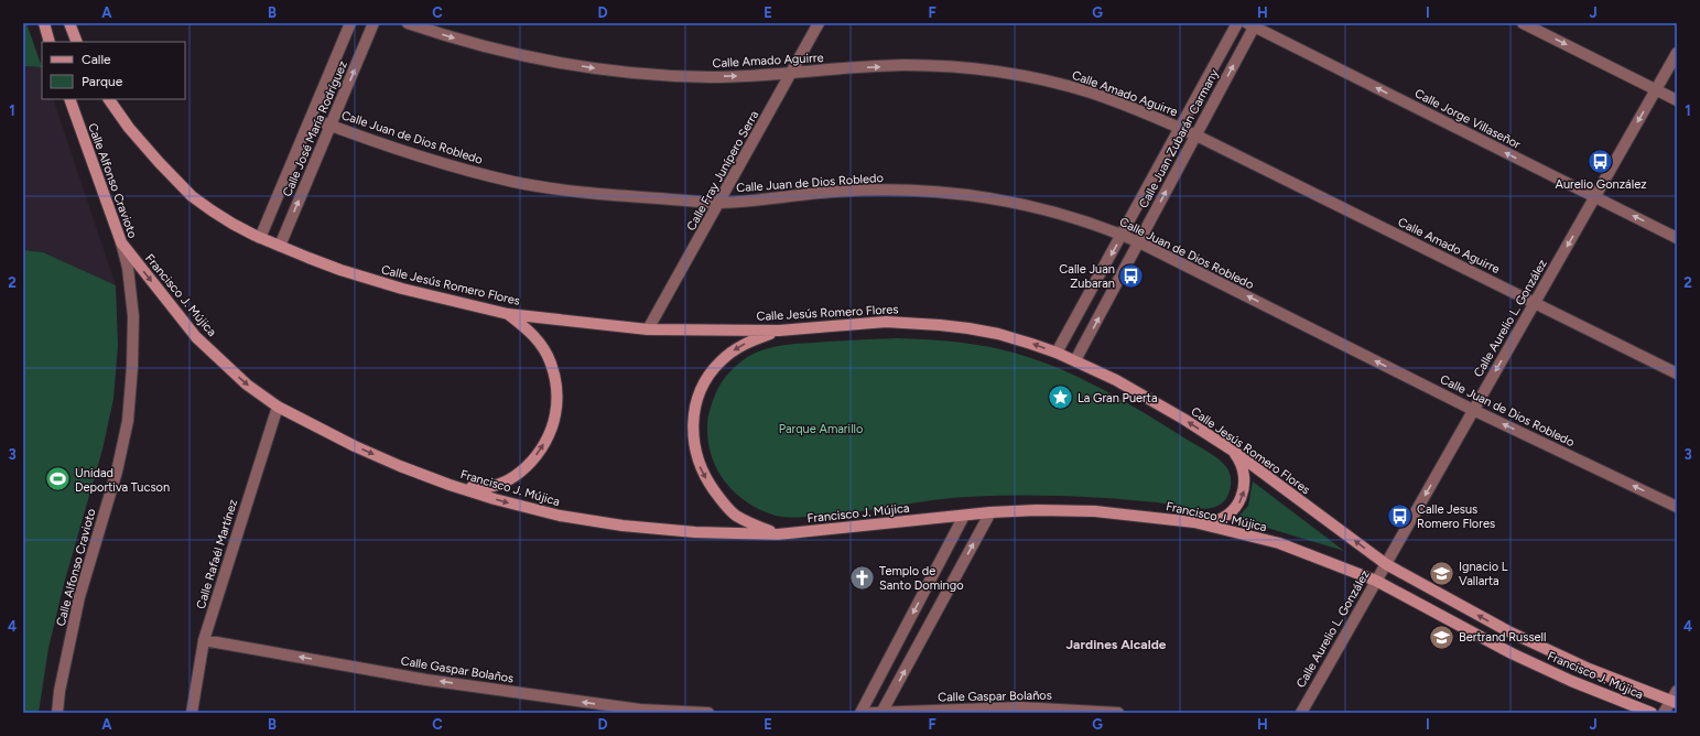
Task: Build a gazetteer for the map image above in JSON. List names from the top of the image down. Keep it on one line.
{"streets":{"street":["Calle Amado Aguirre","Calle Jorge Villaseñor","Calle José María Rodríguez","Calle Juan de Dios Robledo","Calle Juan Zubarán Carmany","Calle Fray Junípero Serra","Calle Alfonso Cravioto","Calle Jesús Romero Flores","Francisco J. Mújica","Calle Aurelio L. González","Calle Rafaél Martínez","Calle Gaspar Bolaños"]},"crossings":[["Calle Amado Aguirre","Calle Juan Zubarán Carmany"],["Calle Amado Aguirre","Calle Fray Junípero Serra"],["Calle Amado Aguirre","Calle Aurelio L. González"],["Calle Jorge Villaseñor","Calle Juan Zubarán Carmany"],["Calle Jorge Villaseñor","Calle Aurelio L. González"],["Calle José María Rodríguez","Calle Juan de Dios Robledo"],["Calle José María Rodríguez","Calle Jesús Romero Flores"],["Calle Juan de Dios Robledo","Calle Juan Zubarán Carmany"],["Calle Juan de Dios Robledo","Calle Fray Junípero Serra"],["Calle Juan de Dios Robledo","Calle Aurelio L. González"],["Calle Juan Zubarán Carmany","Calle Jesús Romero Flores"],["Calle Fray Junípero Serra","Calle Jesús Romero Flores"],["Calle Alfonso Cravioto","Francisco J. Mújica"],["Calle Jesús Romero Flores","Calle Aurelio L. González"],["Francisco J. Mújica","Calle Aurelio L. González"],["Francisco J. Mújica","Calle Rafaél Martínez"],["Calle Rafaél Martínez","Calle Gaspar Bolaños"]],"one_way":["Calle Amado Aguirre","Calle Jorge Villaseñor","Calle Juan de Dios Robledo","Calle Jesús Romero Flores","Francisco J. Mújica","Calle Aurelio L. González","Calle Gaspar Bolaños"],"districts":["Jardines Alcalde"],"parks":["Parque Amarillo"],"places":{"bus stop":["Aurelio González","Calle Juan Zubaran","Calle Jesus Romero Flores"],"place":["La Gran Puerta"],"sports":["Unidad Deportiva Tucson"],"school or university":["Ignacio L Vallarta","Bertrand Russell"],"church":["Templo de Santo Domingo"]},"legend":["Calle","Parque"],"grid":{"columns":["A","B","C","D","E","F","G","H","I","J"],"rows":["1","2","3","4"]}}
